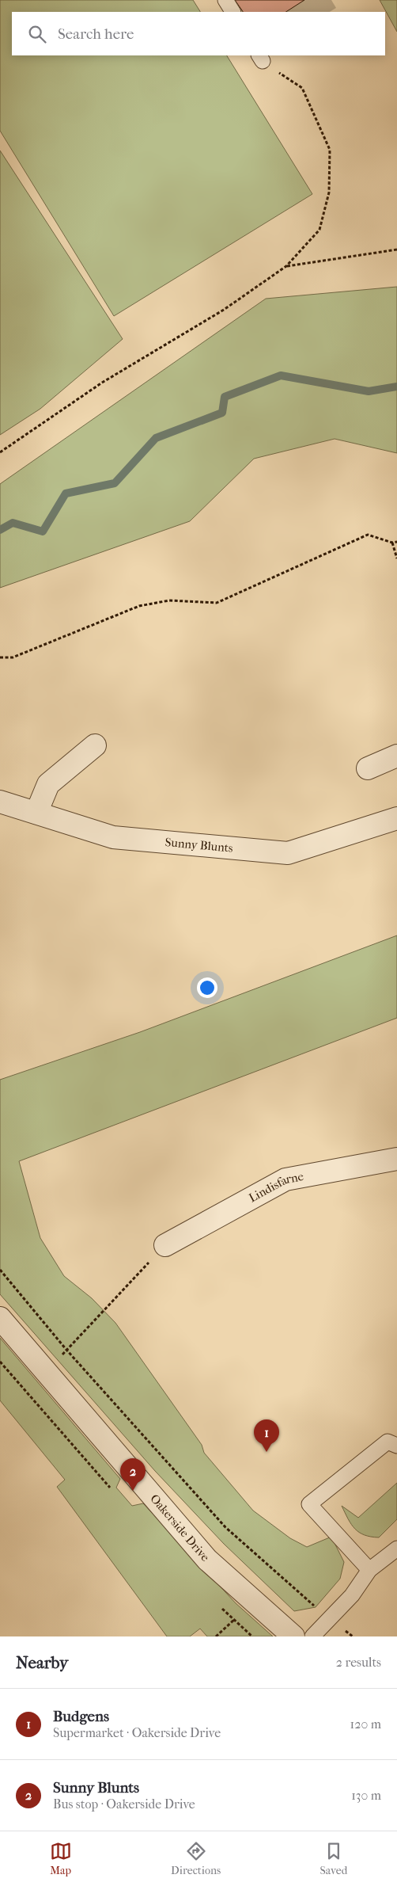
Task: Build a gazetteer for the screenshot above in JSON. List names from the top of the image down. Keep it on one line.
{"streets":{"street":["Sunny Blunts","Lindisfarne","Oakerside Drive"]},"page":{"search":"Search here","pins":["1","2"],"heading":["Nearby","2 results"],"list":[{"mark":"1","name":"Budgens","note":"Supermarket · Oakerside Drive","value":"120 m"},{"mark":"2","name":"Sunny Blunts","note":"Bus stop · Oakerside Drive","value":"130 m"}],"nav":["Map","Directions","Saved"]}}
